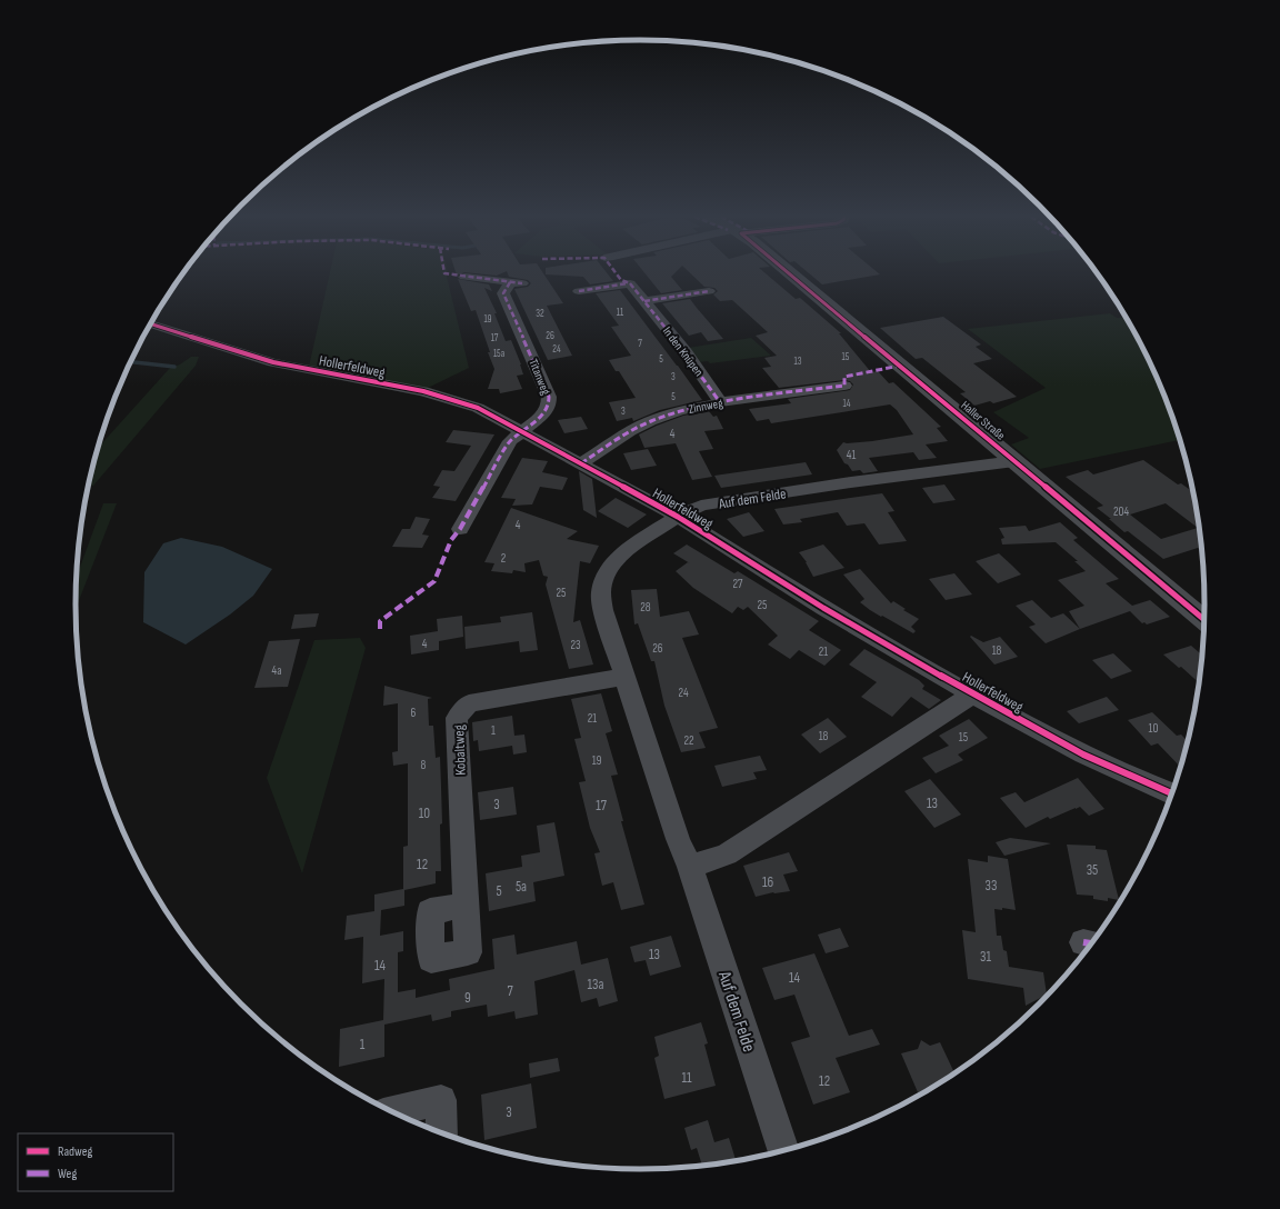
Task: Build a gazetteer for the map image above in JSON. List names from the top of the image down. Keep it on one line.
{"streets":{"street":["In den Knüpen","Hollerfeldweg","Titanweg","Zinnweg","Haller Straße","Auf dem Felde","Kobaltweg"]},"crossings":[["In den Knüpen","Zinnweg"],["Hollerfeldweg","Titanweg"],["Hollerfeldweg","Zinnweg"],["Hollerfeldweg","Auf dem Felde"],["Haller Straße","Auf dem Felde"],["Auf dem Felde","Kobaltweg"]],"house_numbers":["11","32","19","26","17","7","24","15a","15","5","13","3","5","14","3","4","41","204","4","2","27","25","25","28","4","23","26","18","21","4a","24","6","21","10","1","18","15","22","19","8","13","3","17","10","12","35","16","33","5a","5","13","31","14","14","13a","7","9","1","11","12","3"],"legend":["Radweg","Weg"]}
